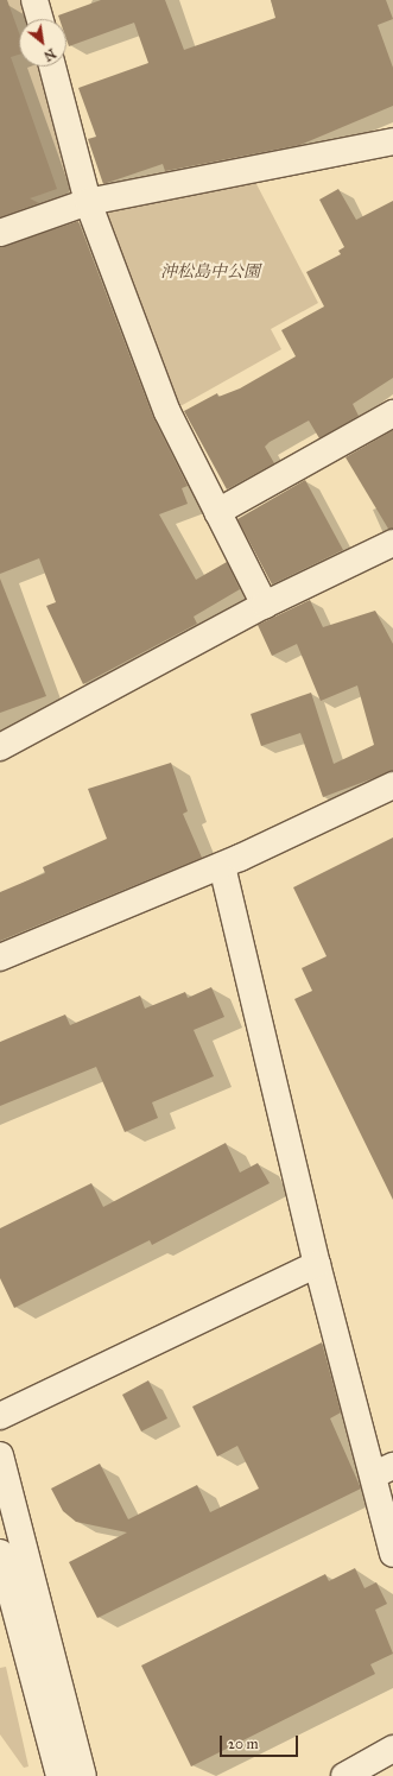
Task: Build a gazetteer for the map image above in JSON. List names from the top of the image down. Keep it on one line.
{"parks":["沖松島中公園"],"scale_bar":"20 m","north":"bottom right"}
